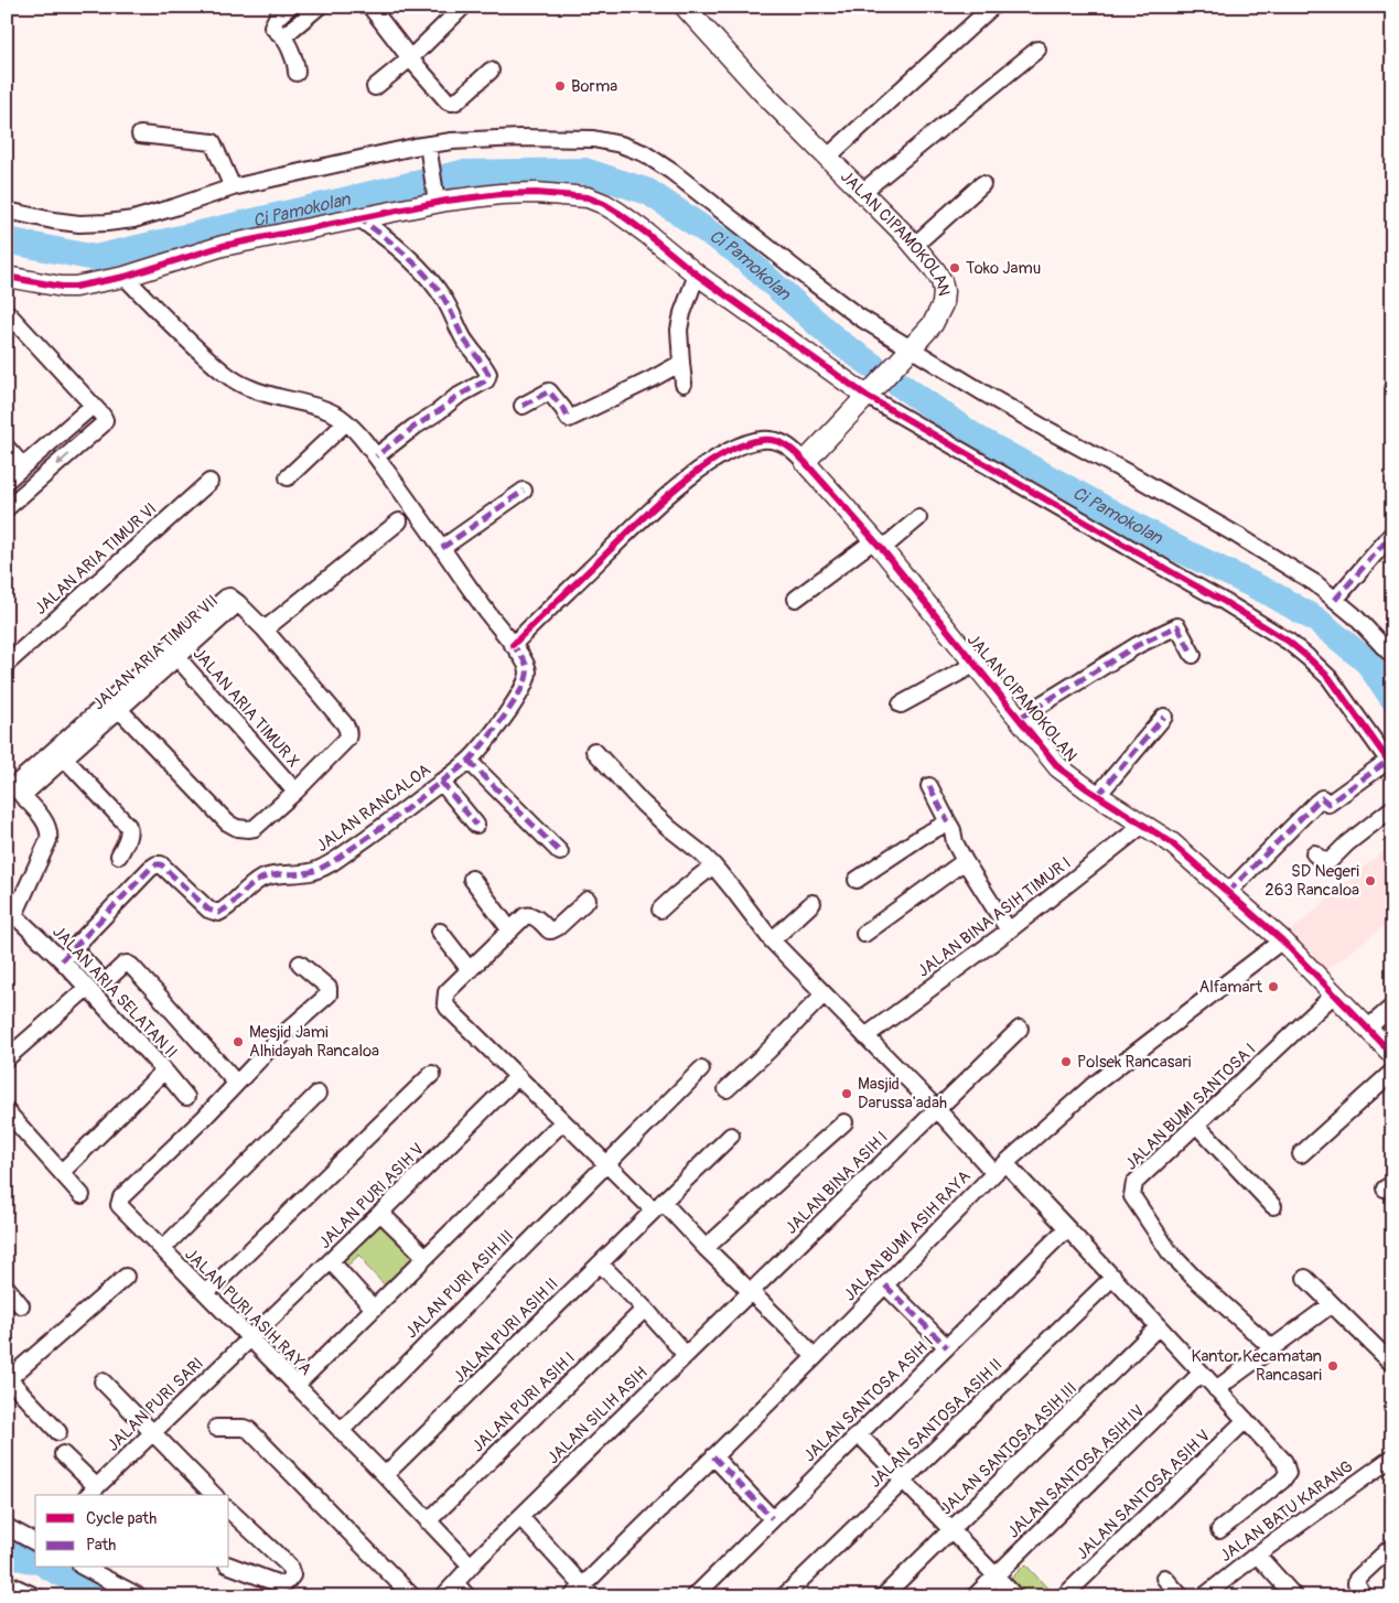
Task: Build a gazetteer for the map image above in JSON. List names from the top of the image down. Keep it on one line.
{"streets":{"street":["JALAN CIPAMOKOLAN","JALAN ARIA TIMUR VI","JALAN ARIA TIMUR VII","JALAN ARIA TIMUR X","JALAN RANCALOA","JALAN BINA ASIH TIMUR I","JALAN ARIA SELATAN II","JALAN BUMI SANTOSA I","JALAN BINA ASIH I","JALAN PURI ASIH V","JALAN BUMI ASIH RAYA","JALAN PURI ASIH III","JALAN PURI ASIH RAYA","JALAN PURI ASIH II","JALAN SANTOSA ASIH I","JALAN PURI ASIH I","JALAN PURI SARI","JALAN SILIH ASIH","JALAN SANTOSA ASIH II","JALAN SANTOSA ASIH III","JALAN SANTOSA ASIH IV","JALAN SANTOSA ASIH V","JALAN BATU KARANG"]},"crossings":[["JALAN CIPAMOKOLAN","JALAN BINA ASIH TIMUR I"],["JALAN CIPAMOKOLAN","JALAN BUMI SANTOSA I"],["JALAN CIPAMOKOLAN","JALAN BUMI ASIH RAYA"],["JALAN ARIA TIMUR VII","JALAN ARIA TIMUR X"],["JALAN RANCALOA","JALAN ARIA SELATAN II"],["JALAN BINA ASIH I","JALAN SILIH ASIH"],["JALAN PURI ASIH V","JALAN PURI ASIH RAYA"],["JALAN PURI ASIH V","JALAN PURI SARI"],["JALAN PURI ASIH III","JALAN PURI ASIH RAYA"],["JALAN PURI ASIH RAYA","JALAN PURI ASIH II"],["JALAN PURI ASIH RAYA","JALAN PURI ASIH I"],["JALAN PURI ASIH RAYA","JALAN PURI SARI"],["JALAN PURI ASIH RAYA","JALAN SILIH ASIH"]],"water":["Ci Pamokolan"],"places":["Borma","Toko Jamu","SD Negeri 263 Rancaloa","Alfamart","Mesjid Jami Alhidayah Rancaloa","Polsek Rancasari","Masjid Darussa'adah","Kantor Kecamatan Rancasari"],"legend":["Cycle path","Path"]}
